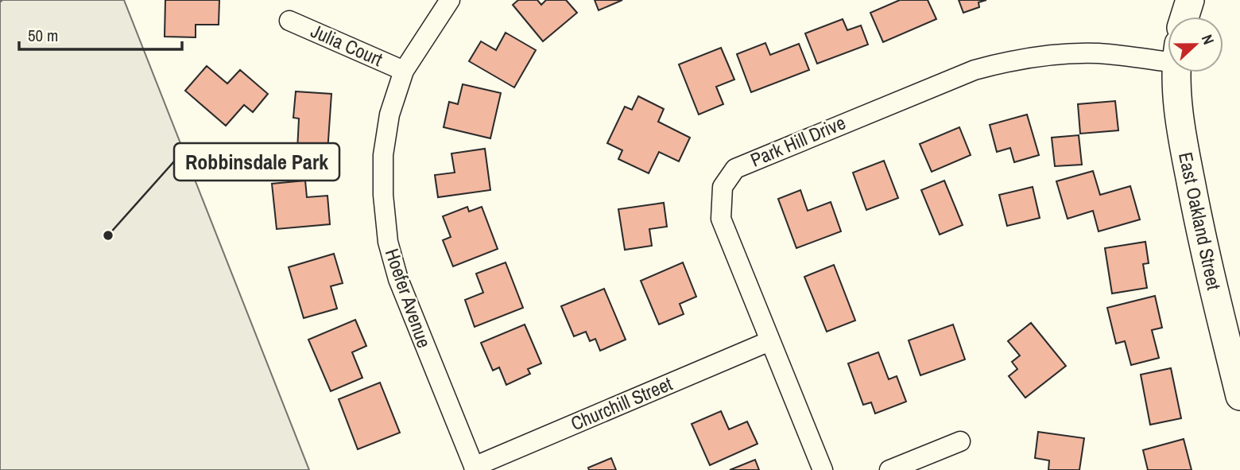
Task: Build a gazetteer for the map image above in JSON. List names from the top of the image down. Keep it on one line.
{"streets":{"street":["Julia Court","Park Hill Drive","East Oakland Street","Hoefer Avenue","Churchill Street"]},"crossings":[["Julia Court","Hoefer Avenue"],["Park Hill Drive","Churchill Street"],["Hoefer Avenue","Churchill Street"]],"places":["Robbinsdale Park"],"scale_bar":"50 m","north":"right"}
